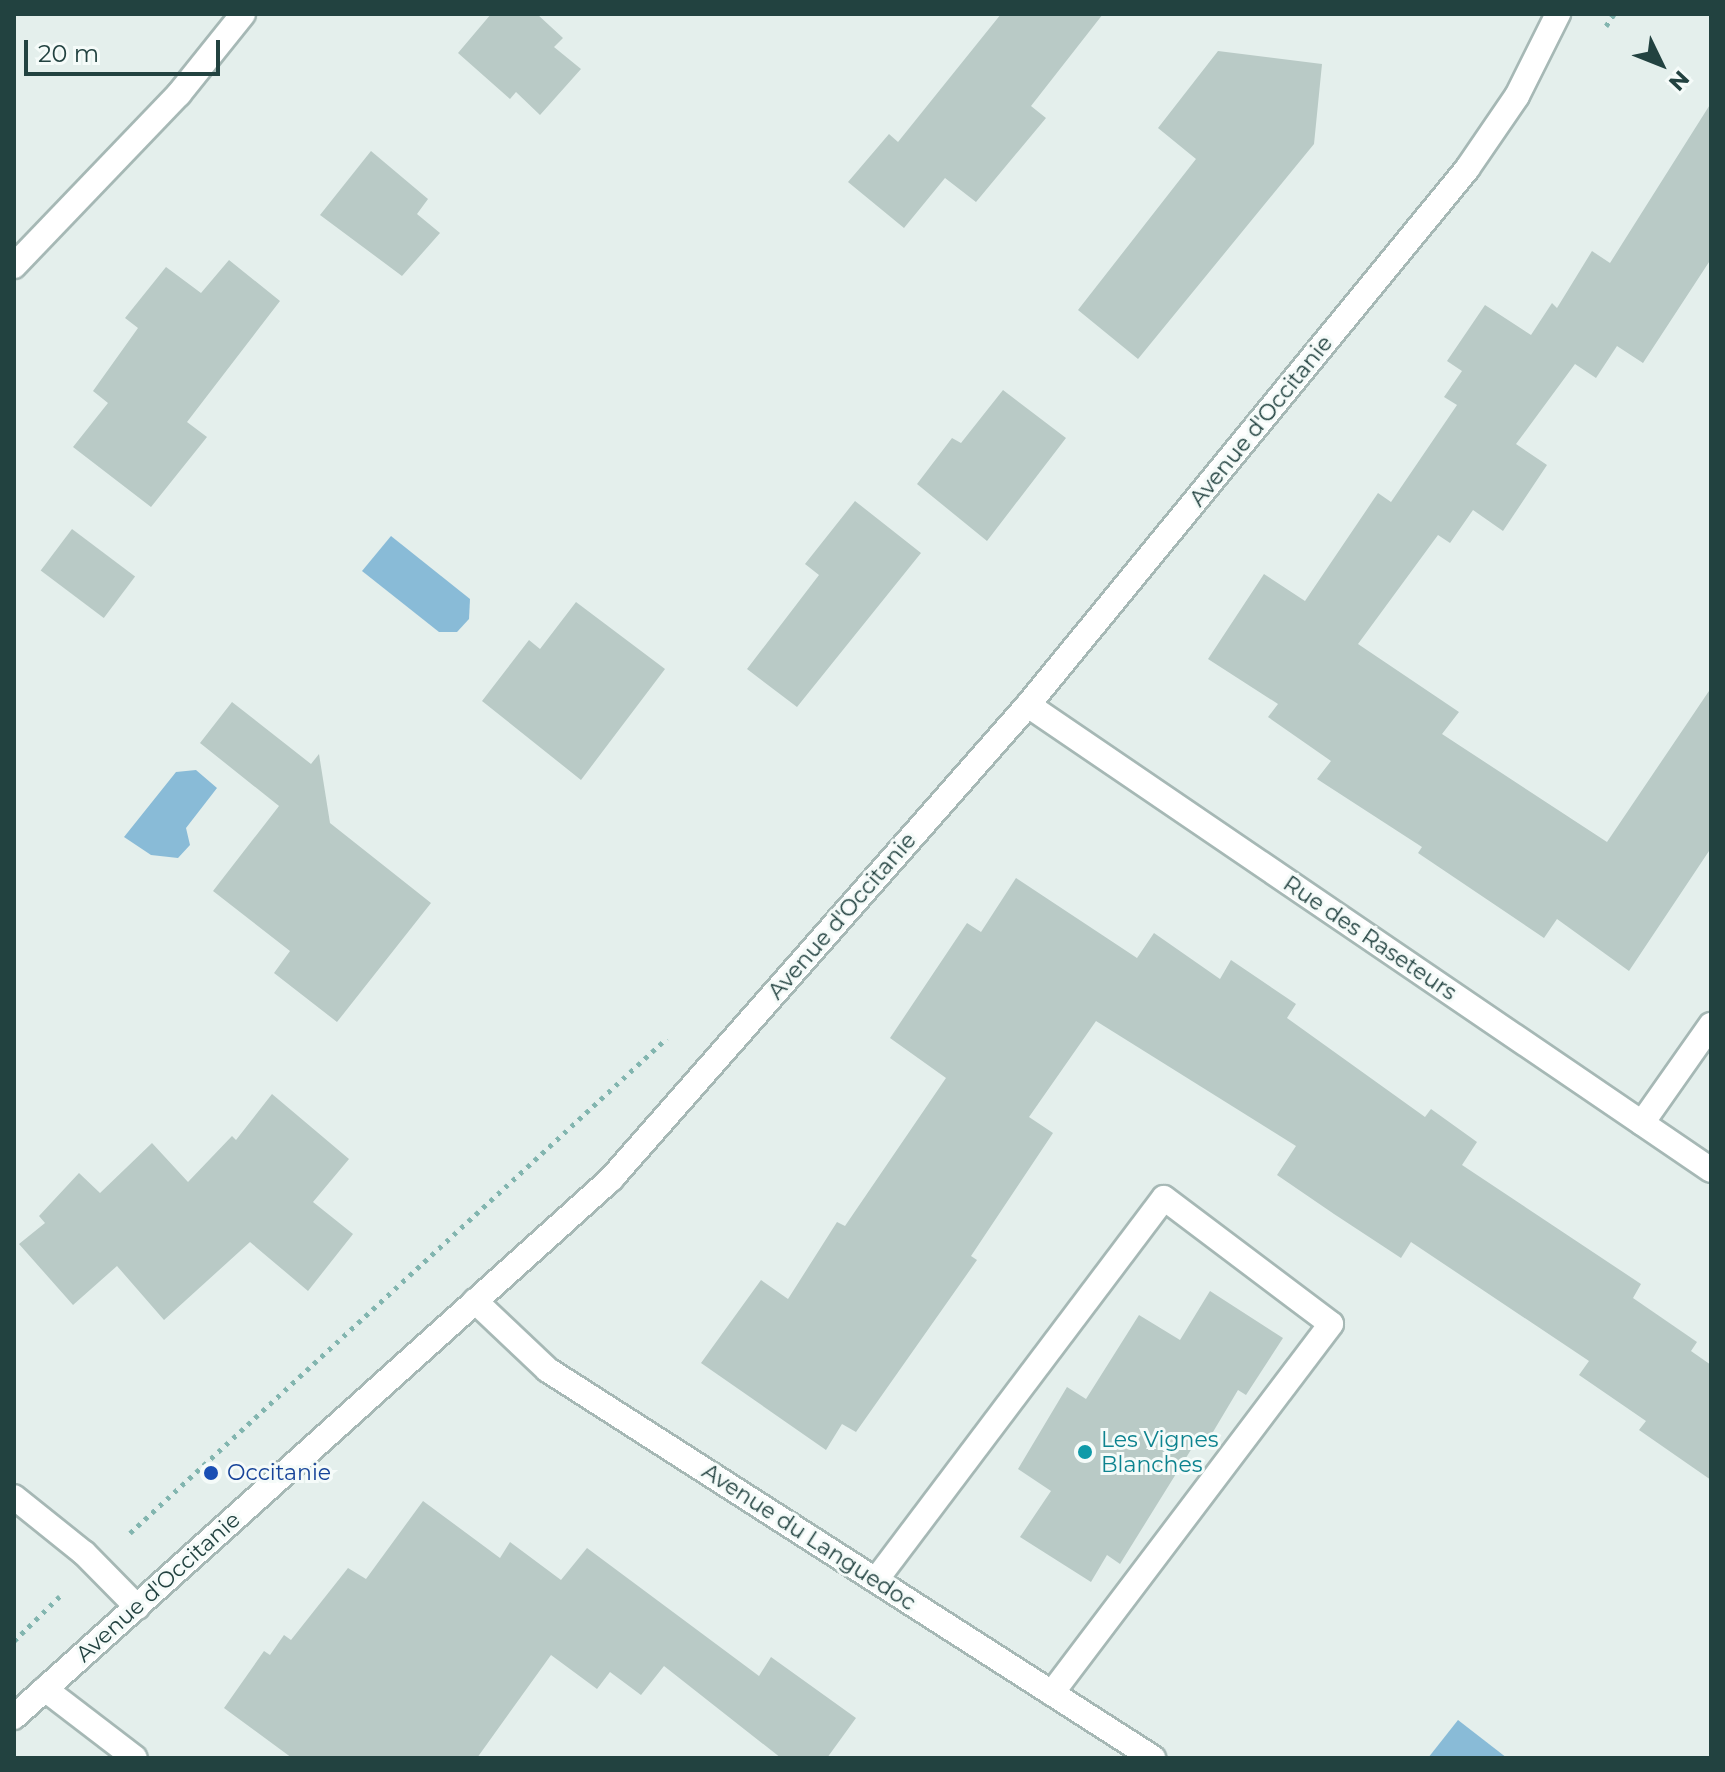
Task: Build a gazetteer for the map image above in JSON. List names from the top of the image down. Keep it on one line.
{"streets":{"street":["Avenue d'Occitanie","Rue des Raseteurs","Avenue du Languedoc"]},"crossings":[["Avenue d'Occitanie","Rue des Raseteurs"],["Avenue d'Occitanie","Avenue du Languedoc"]],"places":["Les Vignes Blanches","Occitanie"],"scale_bar":"20 m","north":"bottom right"}
